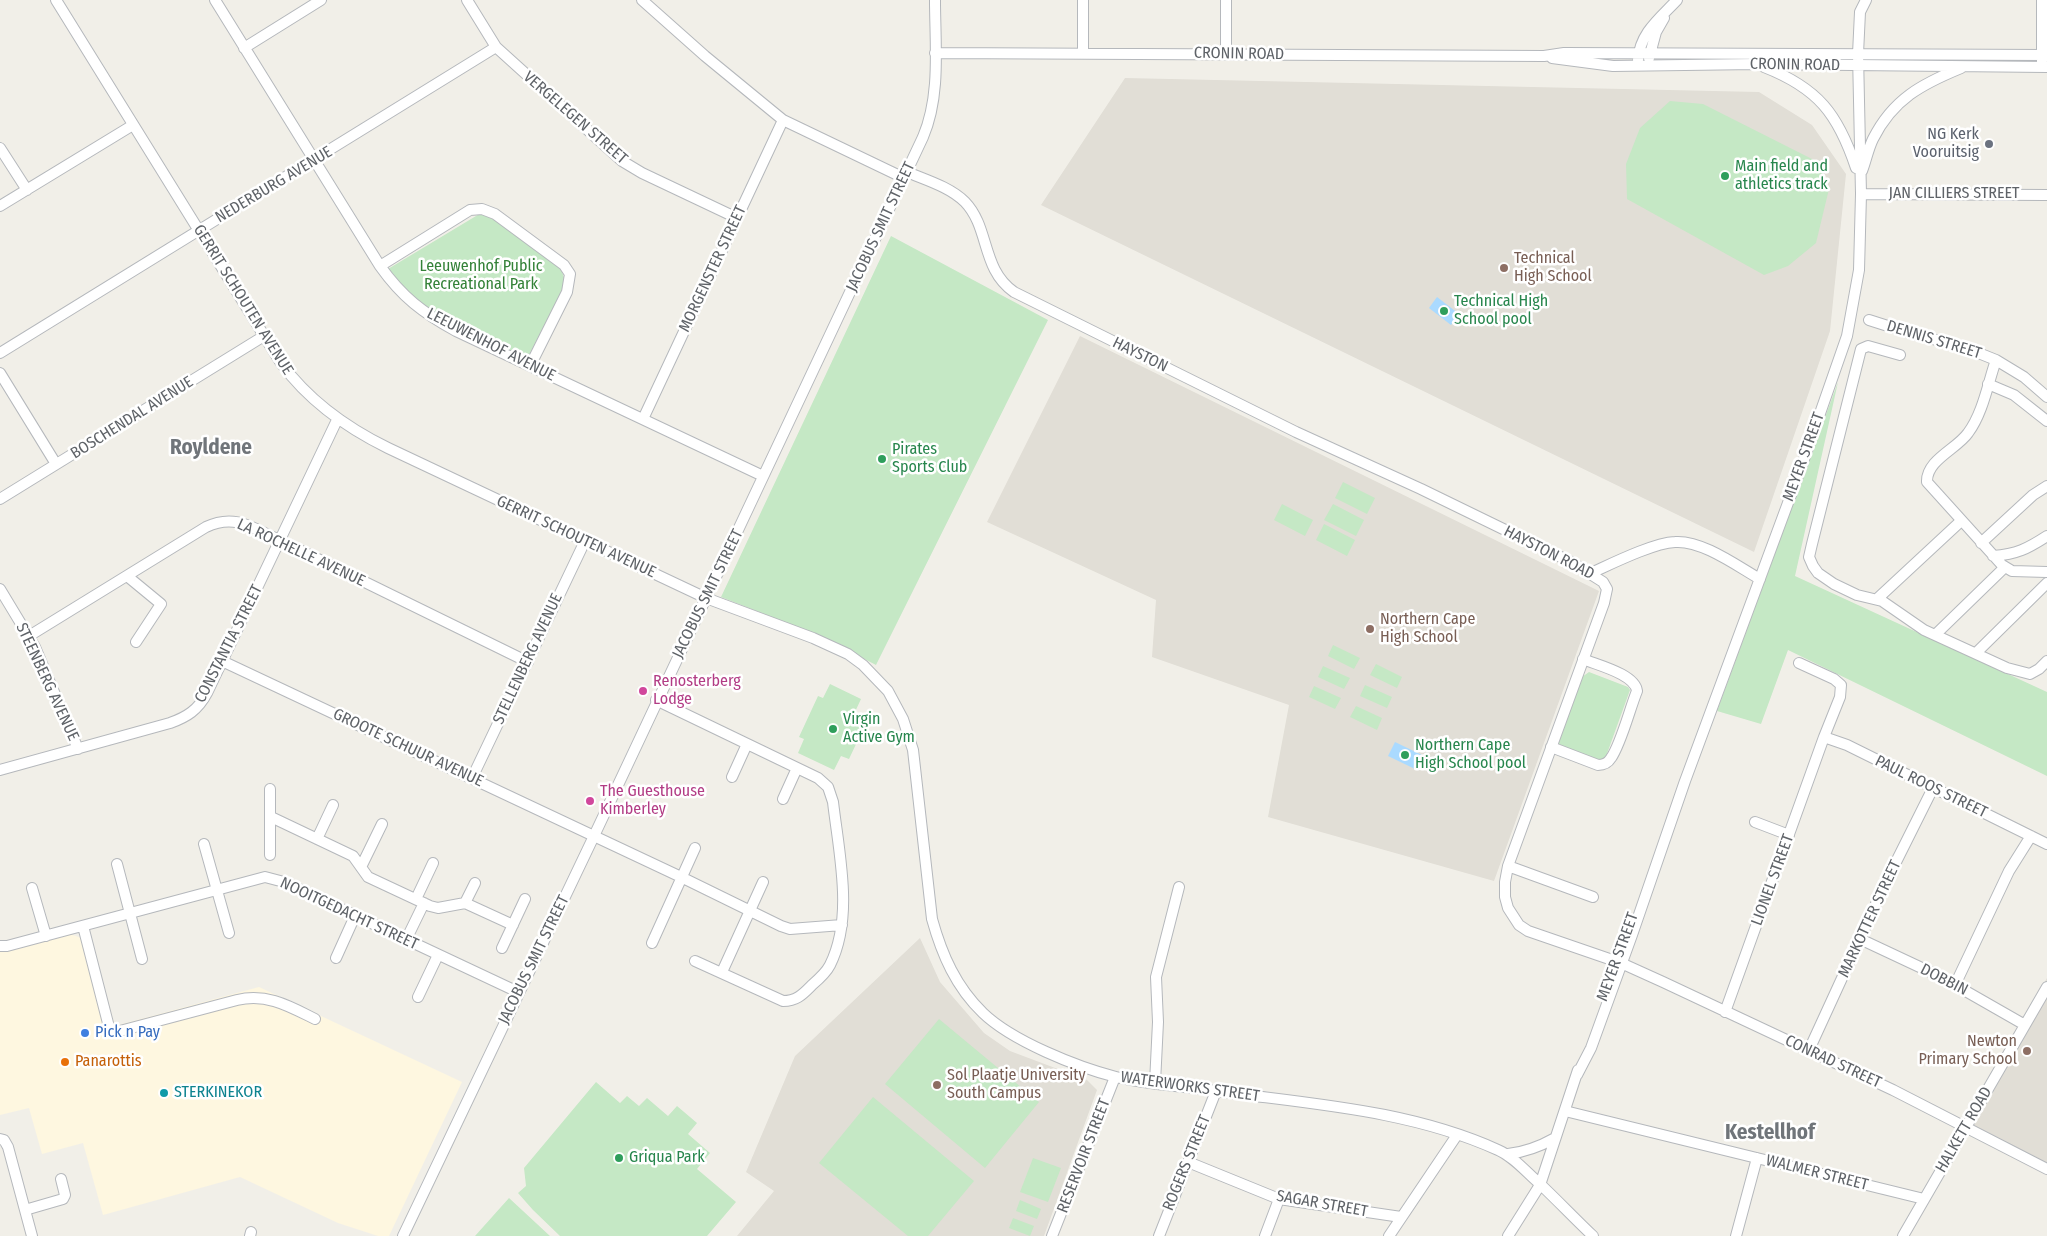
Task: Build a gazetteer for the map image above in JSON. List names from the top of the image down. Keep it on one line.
{"streets":{"street":["CRONIN ROAD","VERGELEGEN STREET","NEDERBURG AVENUE","JAN CILLIERS STREET","JACOBUS SMIT STREET","MORGENSTER STREET","GERRIT SCHOUTEN AVENUE","DENNIS STREET","LEEUWENHOF AVENUE","HAYSTON","BOSCHENDAL AVENUE","MEYER STREET","LA ROCHELLE AVENUE","HAYSTON ROAD","CONSTANTIA STREET","STELLENBERG AVENUE","STEENBERG AVENUE","GROOTE SCHUUR AVENUE","PAUL ROOS STREET","LIONEL STREET","NOOITGEDACHT STREET","MARKOTTER STREET","DOBBIN","CONRAD STREET","WATERWORKS STREET","HALKETT ROAD","RESERVOIR STREET","ROGERS STREET","WALMER STREET","SAGAR STREET"]},"crossings":[["CRONIN ROAD","JACOBUS SMIT STREET"],["CRONIN ROAD","MEYER STREET"],["VERGELEGEN STREET","NEDERBURG AVENUE"],["VERGELEGEN STREET","MORGENSTER STREET"],["NEDERBURG AVENUE","GERRIT SCHOUTEN AVENUE"],["NEDERBURG AVENUE","LEEUWENHOF AVENUE"],["JAN CILLIERS STREET","MEYER STREET"],["JACOBUS SMIT STREET","GERRIT SCHOUTEN AVENUE"],["JACOBUS SMIT STREET","LEEUWENHOF AVENUE"],["JACOBUS SMIT STREET","HAYSTON"],["JACOBUS SMIT STREET","GROOTE SCHUUR AVENUE"],["JACOBUS SMIT STREET","NOOITGEDACHT STREET"],["JACOBUS SMIT STREET","WATERWORKS STREET"],["MORGENSTER STREET","LEEUWENHOF AVENUE"],["MORGENSTER STREET","HAYSTON"],["GERRIT SCHOUTEN AVENUE","BOSCHENDAL AVENUE"],["GERRIT SCHOUTEN AVENUE","CONSTANTIA STREET"],["GERRIT SCHOUTEN AVENUE","STELLENBERG AVENUE"],["GERRIT SCHOUTEN AVENUE","WATERWORKS STREET"],["HAYSTON","HAYSTON ROAD"],["MEYER STREET","HAYSTON ROAD"],["MEYER STREET","CONRAD STREET"],["MEYER STREET","WATERWORKS STREET"],["MEYER STREET","WALMER STREET"],["LA ROCHELLE AVENUE","CONSTANTIA STREET"],["LA ROCHELLE AVENUE","STELLENBERG AVENUE"],["LA ROCHELLE AVENUE","STEENBERG AVENUE"],["HAYSTON ROAD","CONRAD STREET"],["CONSTANTIA STREET","STEENBERG AVENUE"],["CONSTANTIA STREET","GROOTE SCHUUR AVENUE"],["STELLENBERG AVENUE","GROOTE SCHUUR AVENUE"],["PAUL ROOS STREET","LIONEL STREET"],["PAUL ROOS STREET","MARKOTTER STREET"],["LIONEL STREET","CONRAD STREET"],["MARKOTTER STREET","DOBBIN"],["MARKOTTER STREET","CONRAD STREET"],["DOBBIN","HALKETT ROAD"],["CONRAD STREET","HALKETT ROAD"],["WATERWORKS STREET","RESERVOIR STREET"],["WATERWORKS STREET","ROGERS STREET"],["HALKETT ROAD","WALMER STREET"],["ROGERS STREET","SAGAR STREET"]],"districts":["Royldene","Kestellhof"],"parks":["Leeuwenhof Public Recreational Park"],"places":["NG Kerk Vooruitsig","Main field and athletics track","Technical High School","Technical High School pool","Pirates Sports Club","Northern Cape High School","Renosterberg Lodge","Virgin Active Gym","Northern Cape High School pool","The Guesthouse Kimberley","Pick n Pay","Newton Primary School","Panarottis","Sol Plaatje University South Campus","STERKINEKOR","Griqua Park"]}
